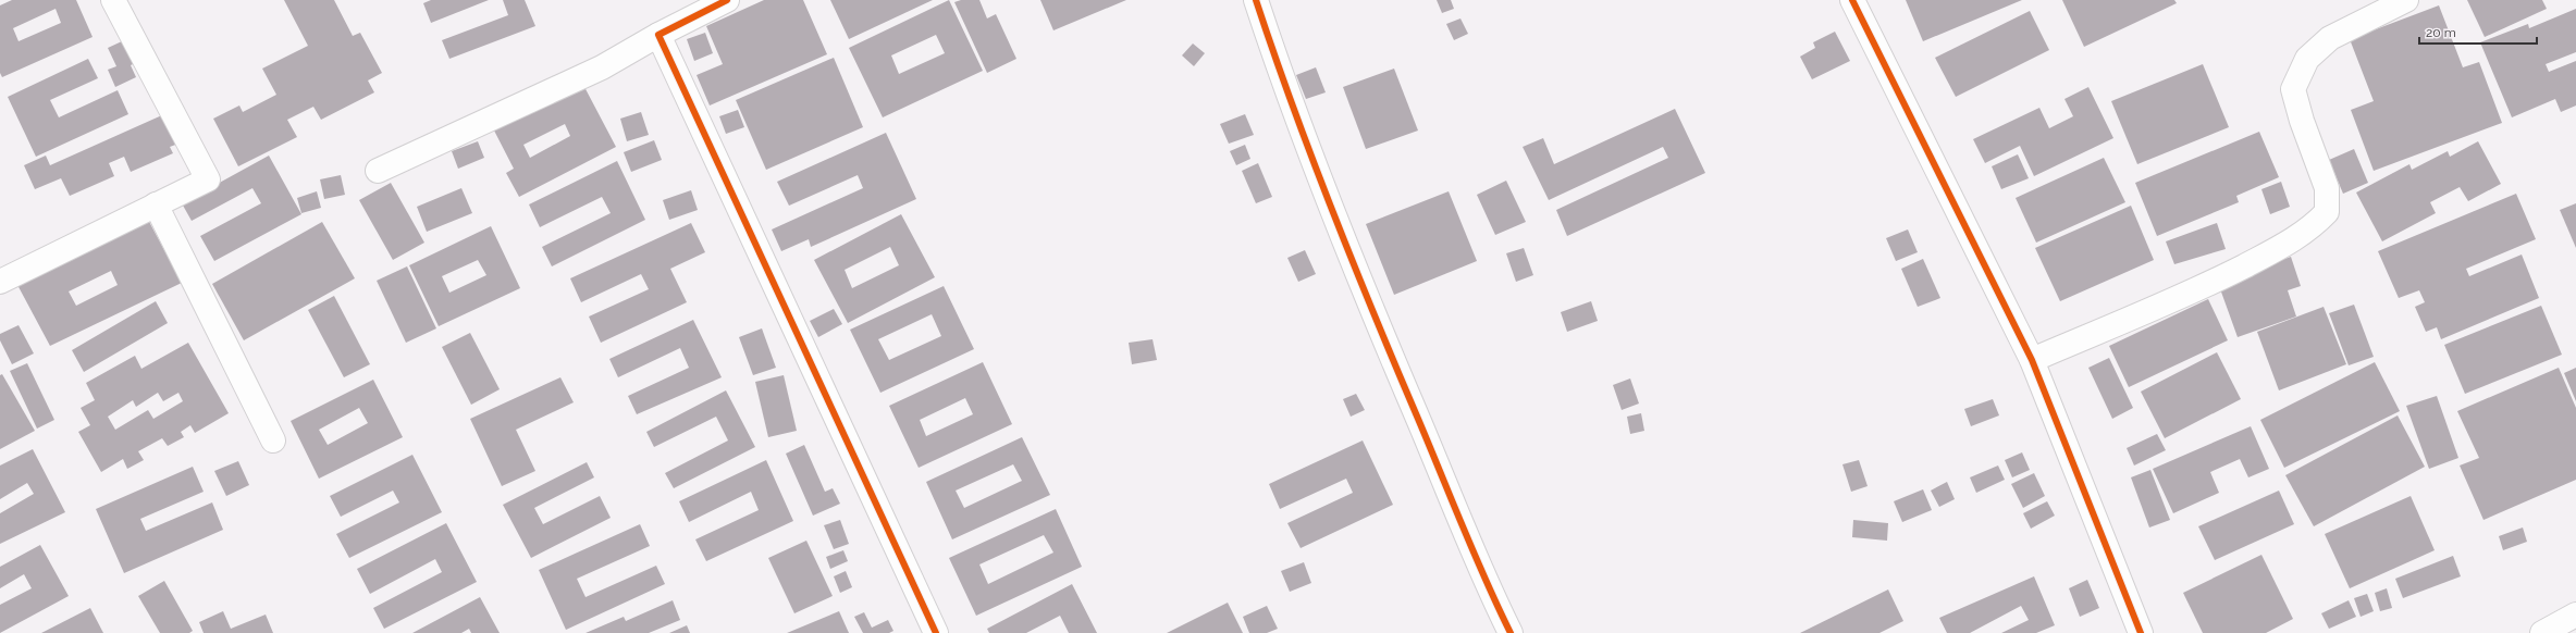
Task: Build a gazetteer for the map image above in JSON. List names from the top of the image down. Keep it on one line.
{"scale_bar":"20 m"}
